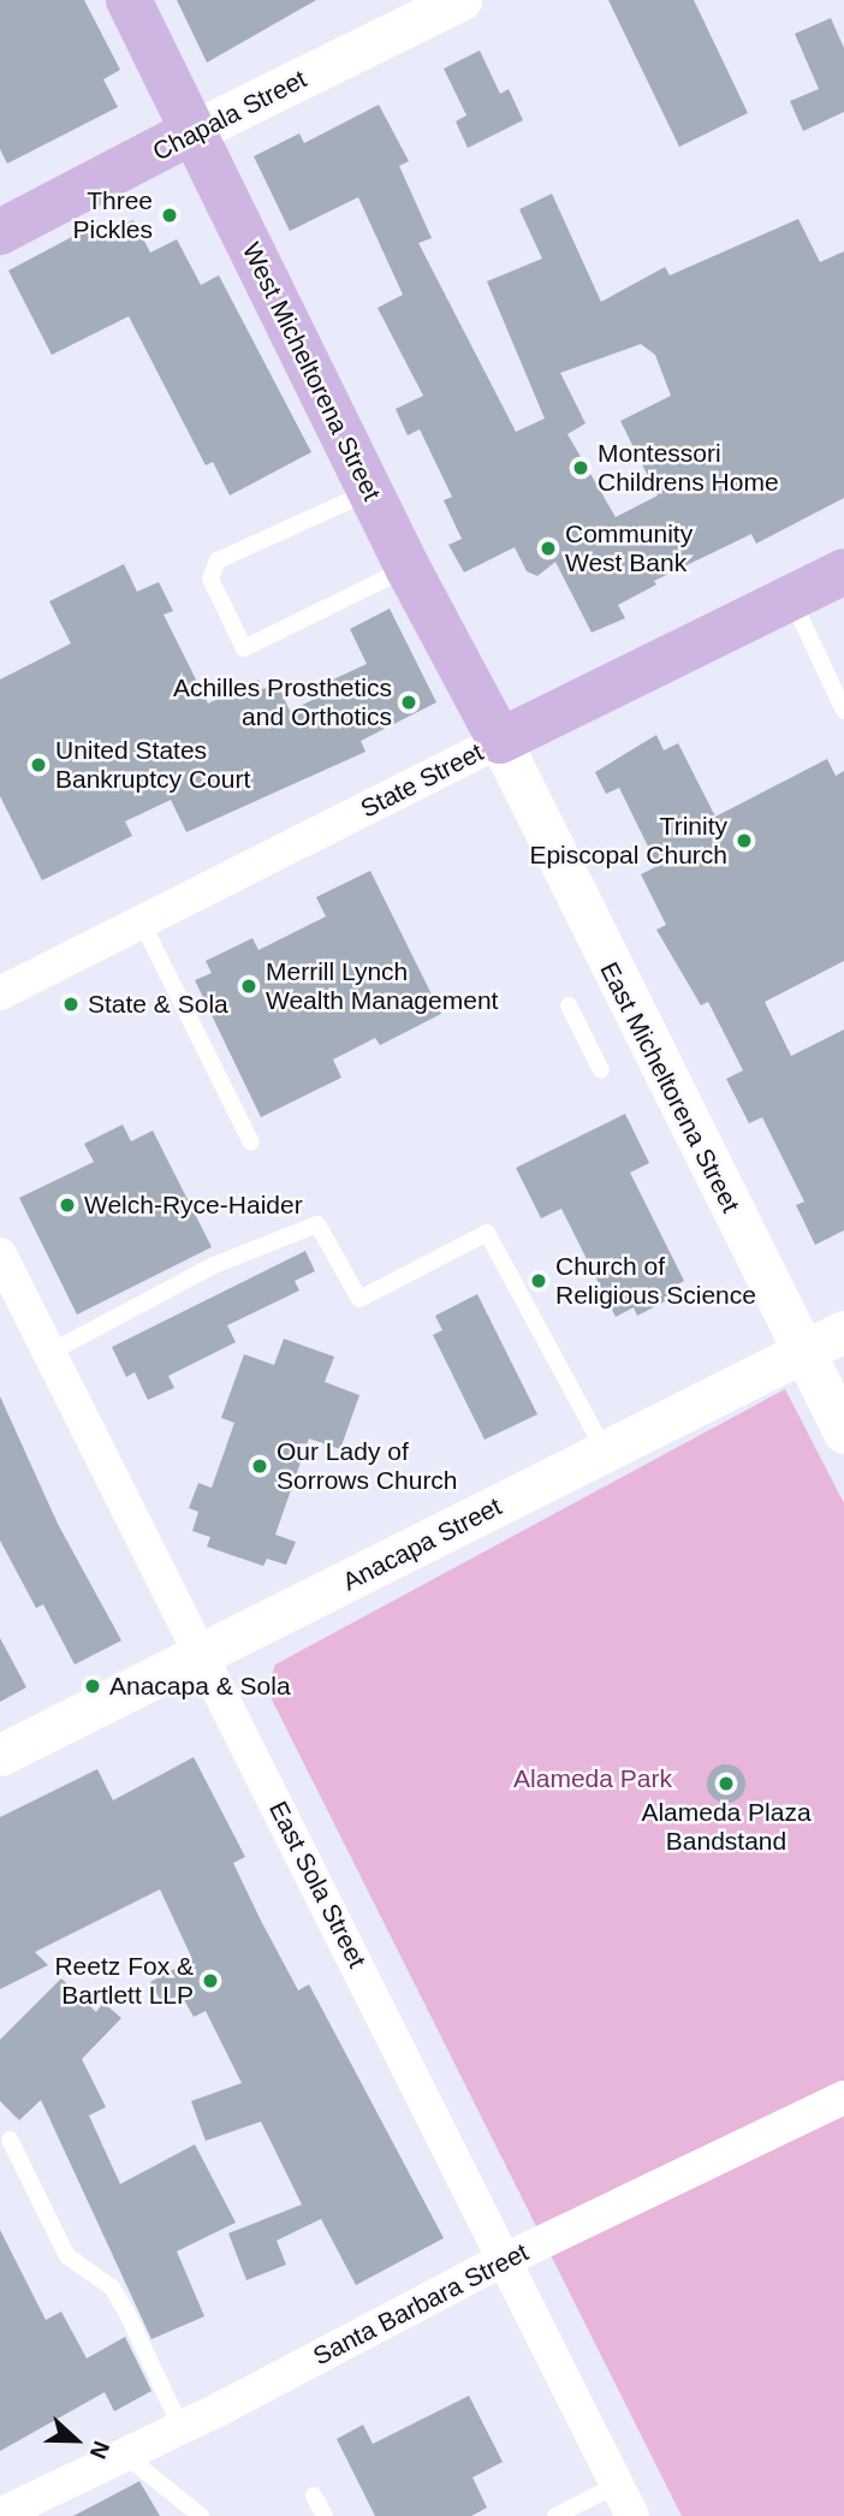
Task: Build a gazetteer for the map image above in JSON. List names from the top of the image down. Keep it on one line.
{"streets":{"main road":["Chapala Street","West Micheltorena Street","State Street"],"street":["East Micheltorena Street","Anacapa Street","East Sola Street","Santa Barbara Street"]},"crossings":[["Chapala Street","West Micheltorena Street"],["West Micheltorena Street","State Street"],["West Micheltorena Street","East Micheltorena Street"],["State Street","East Micheltorena Street"],["East Micheltorena Street","Anacapa Street"],["Anacapa Street","East Sola Street"],["East Sola Street","Santa Barbara Street"]],"parks":["Alameda Park"],"places":["Three Pickles","Montessori Childrens Home","Community West Bank","Achilles Prosthetics and Orthotics","United States Bankruptcy Court","Trinity Episcopal Church","Merrill Lynch Wealth Management","State & Sola","Welch-Ryce-Haider","Church of Religious Science","Our Lady of Sorrows Church","Anacapa & Sola","Alameda Plaza Bandstand","Reetz Fox & Bartlett LLP"],"north":"right"}
